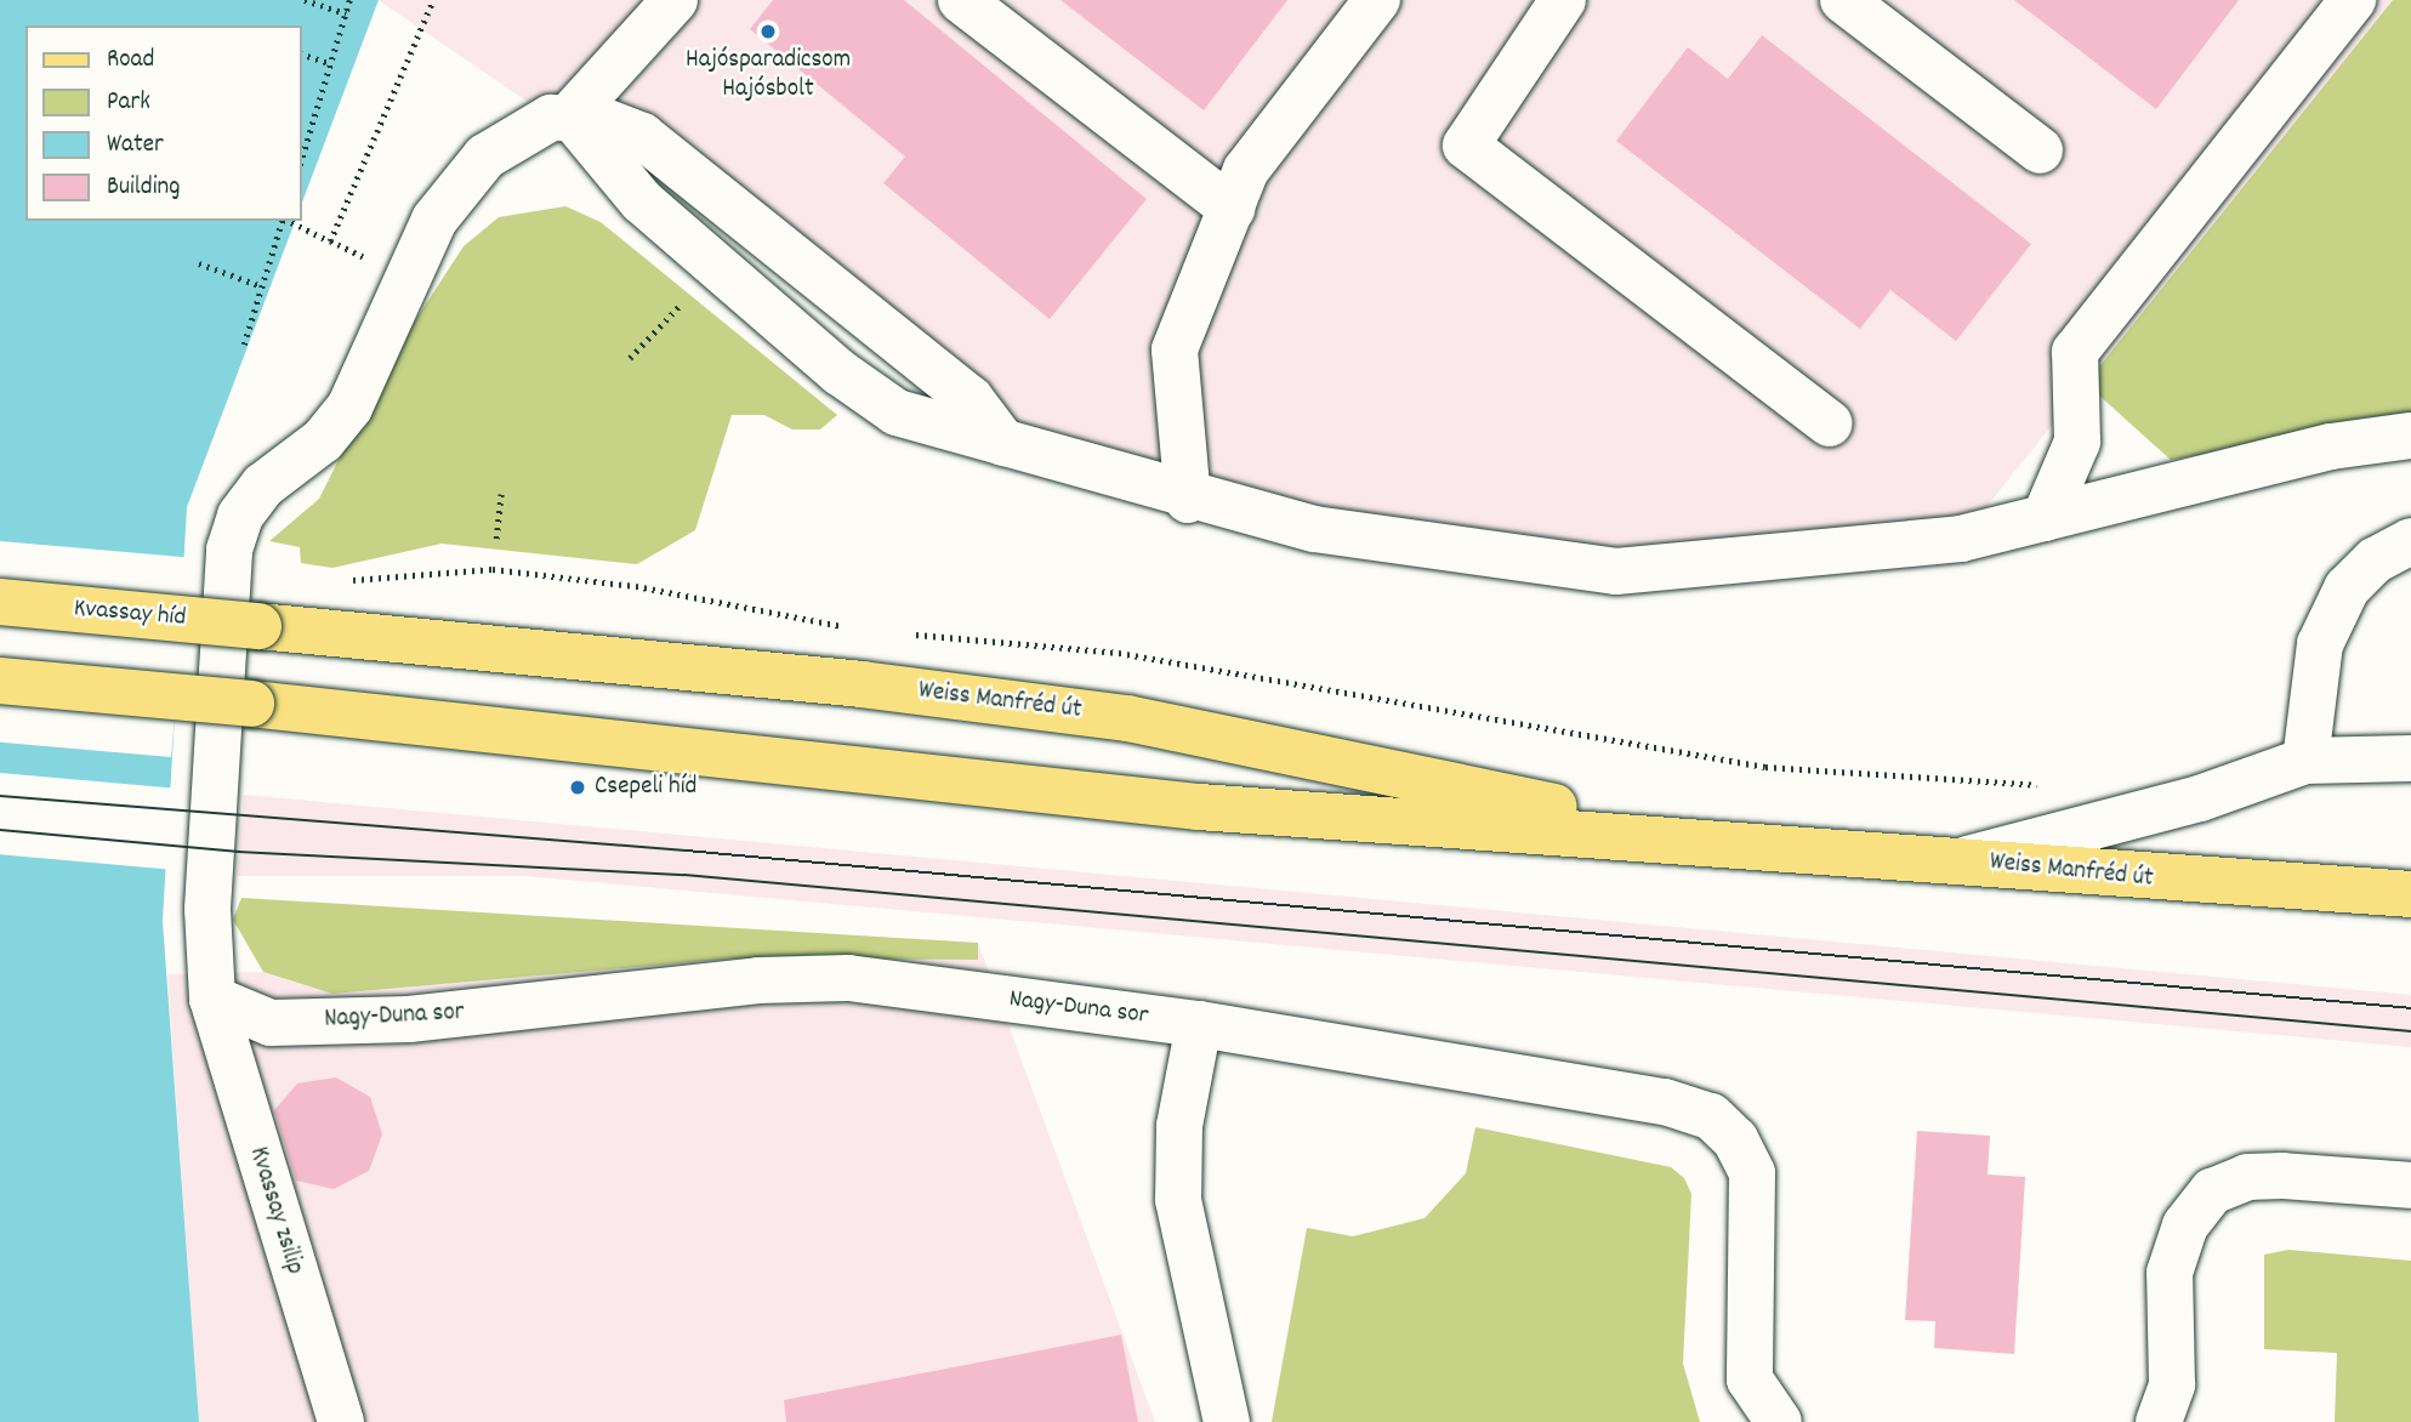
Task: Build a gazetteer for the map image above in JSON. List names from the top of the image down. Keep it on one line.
{"streets":{"main road":["Kvassay híd","Weiss Manfréd út"],"lane":["Nagy-Duna sor","Kvassay zsilip"]},"crossings":[["Kvassay híd","Weiss Manfréd út"],["Nagy-Duna sor","Kvassay zsilip"]],"places":["Hajósparadicsom Hajósbolt","Csepeli híd"],"legend":["Road","Park","Water","Building"]}
